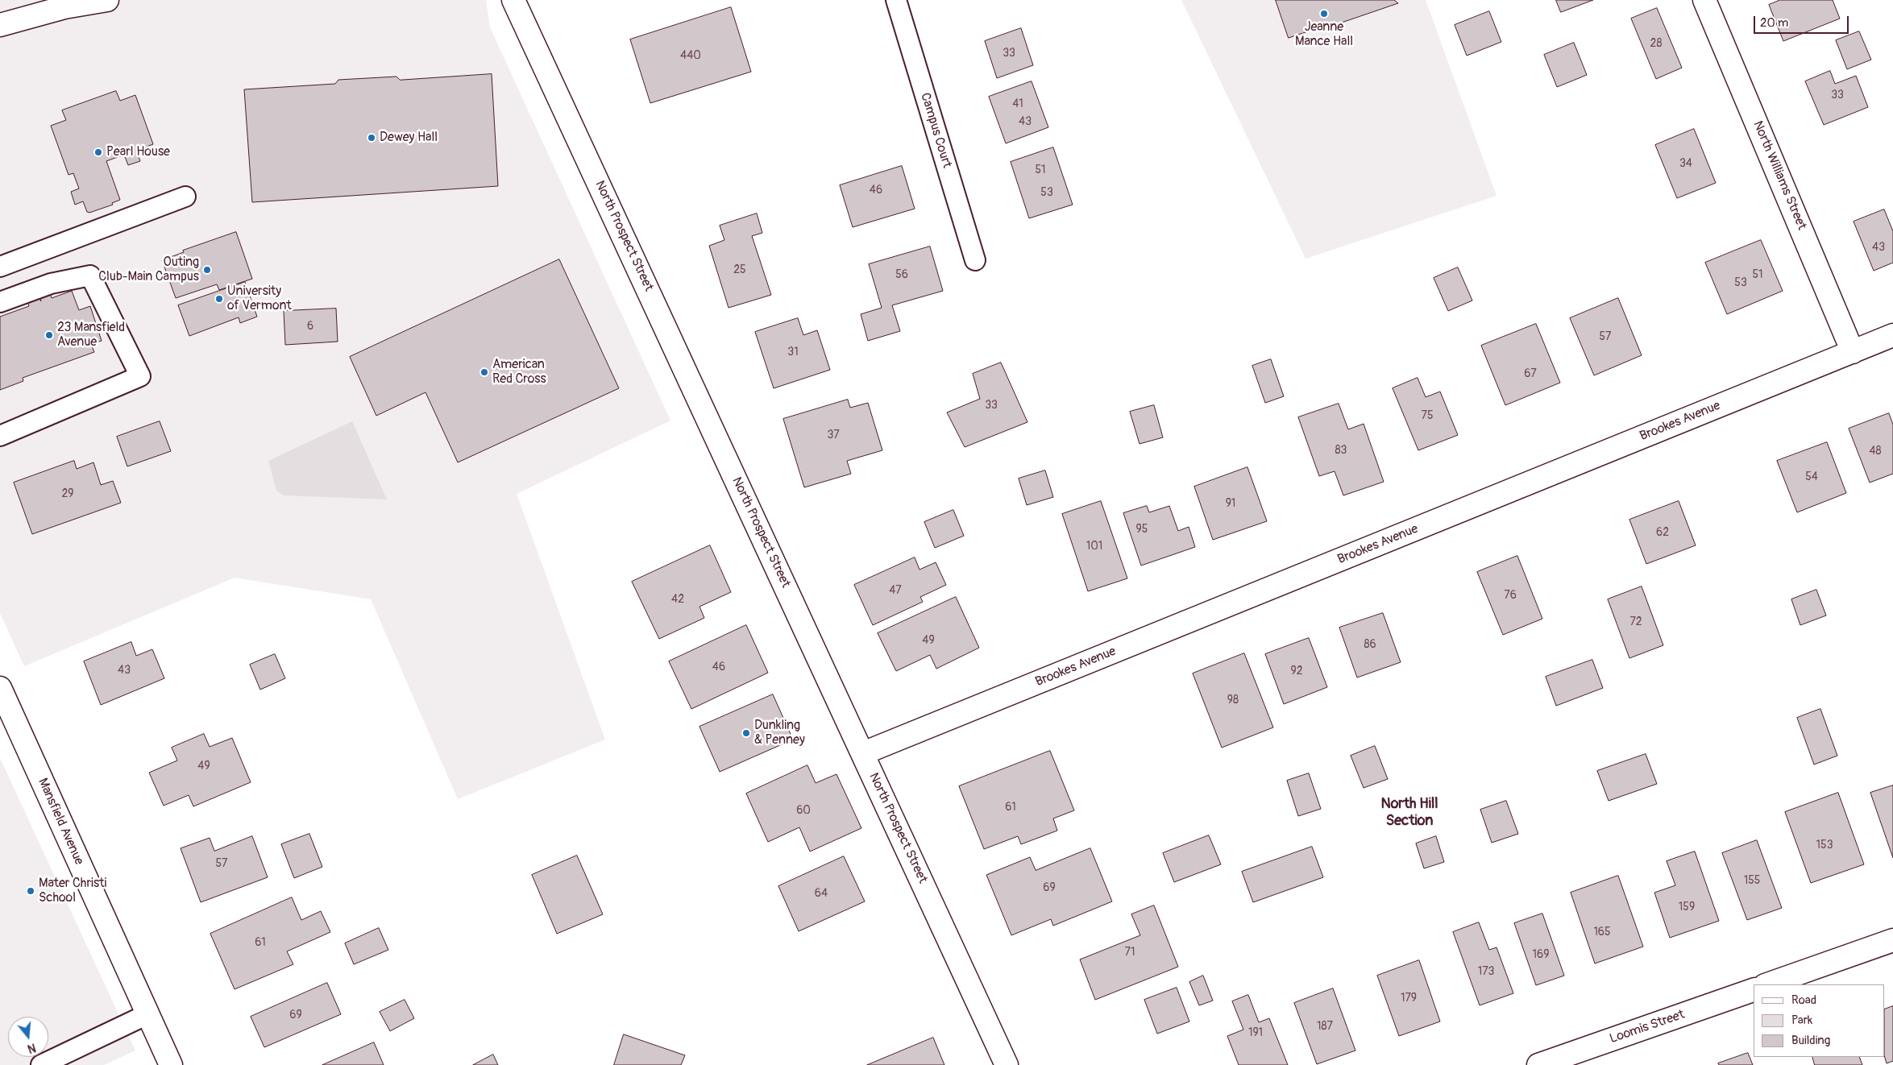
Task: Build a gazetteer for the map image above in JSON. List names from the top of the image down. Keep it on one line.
{"streets":{"street":["North Williams Street","North Prospect Street","Brookes Avenue","Mansfield Avenue","Loomis Street"],"lane":["Campus Court"]},"crossings":[["North Williams Street","Brookes Avenue"],["North Prospect Street","Brookes Avenue"]],"districts":["North Hill Section"],"places":["Jeanne Mance Hall","Dewey Hall","Pearl House","Outing Club-Main Campus","University of Vermont","23 Mansfield Avenue","American Red Cross","Dunkling & Penney","Mater Christi School"],"house_numbers":["28","33","440","33","41","43","34","51","46","53","43","25","56","51","53","6","57","31","67","33","75","37","83","48","54","29","91","95","62","101","47","76","42","72","49","86","46","43","92","98","49","61","60","153","57","155","69","64","159","165","61","71","169","173","179","69","187","191"],"legend":["Road","Park","Building"],"scale_bar":"20 m","north":"bottom"}
